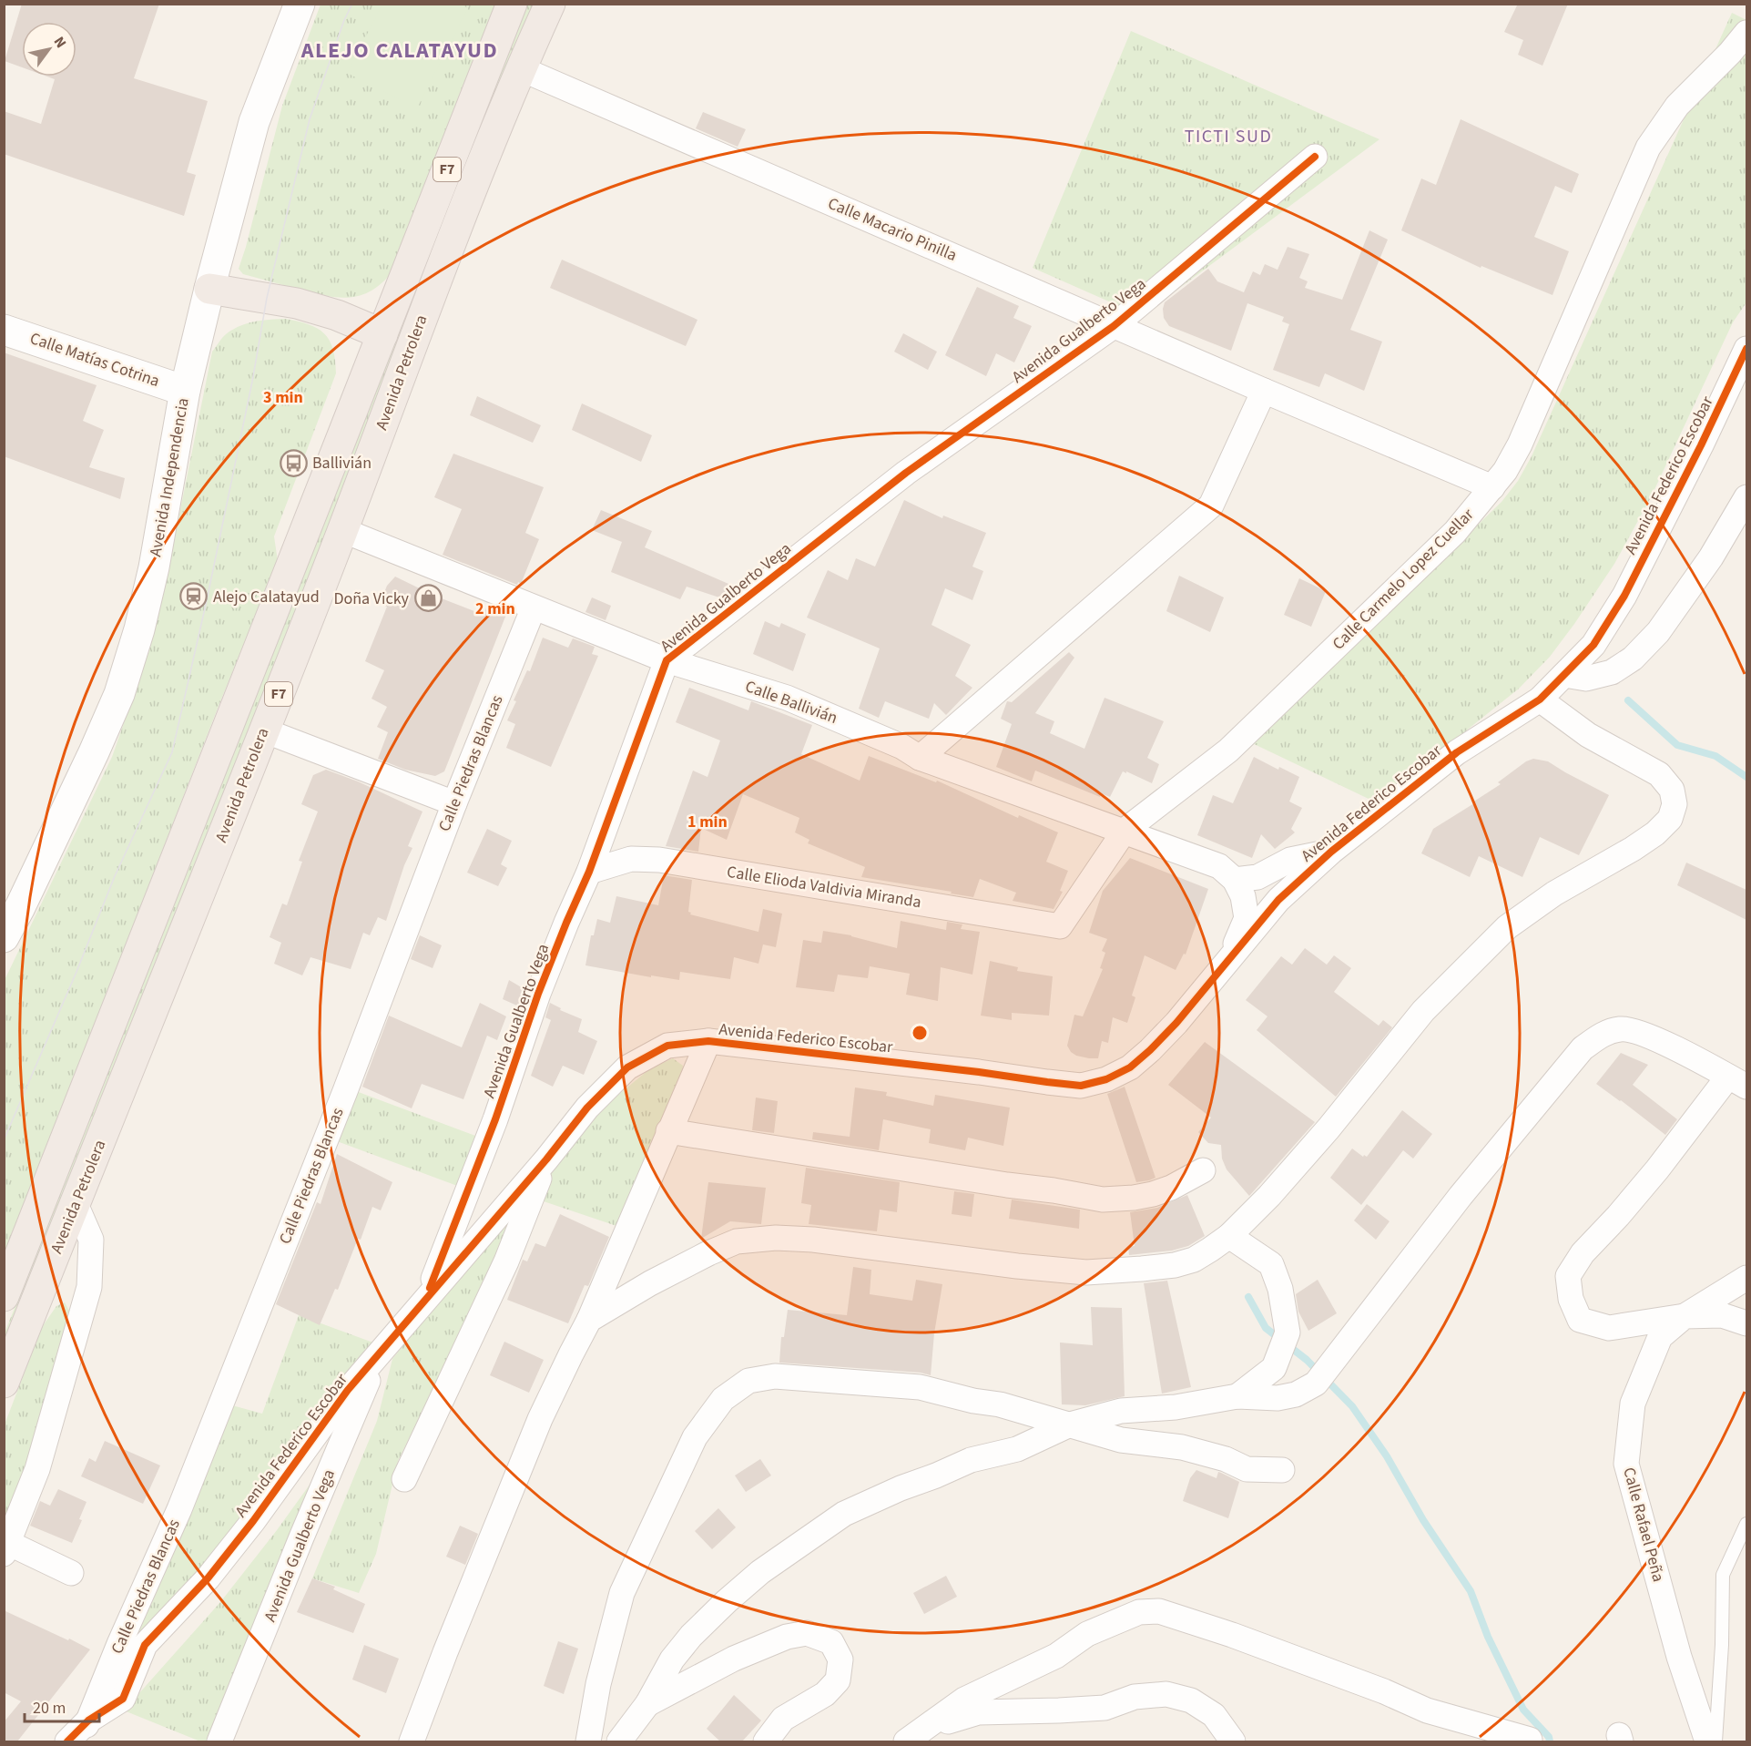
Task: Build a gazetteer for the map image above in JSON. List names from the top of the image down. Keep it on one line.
{"streets":{"highway":["F7","Avenida Petrolera"],"street":["Calle Macario Pinilla","Avenida Gualberto Vega","Calle Matías Cotrina","Avenida Federico Escobar","Avenida Independencia","Calle Carmelo Lopez Cuellar","Calle Ballivián","Calle Piedras Blancas","Calle Elioda Valdivia Miranda","Calle Rafael Peña"]},"crossings":[["Calle Macario Pinilla","Avenida Gualberto Vega"],["Calle Macario Pinilla","Avenida Petrolera"],["Calle Macario Pinilla","Calle Carmelo Lopez Cuellar"],["Avenida Gualberto Vega","Avenida Federico Escobar"],["Avenida Gualberto Vega","Calle Ballivián"],["Avenida Gualberto Vega","Calle Elioda Valdivia Miranda"],["Calle Matías Cotrina","Avenida Independencia"],["Avenida Petrolera","Calle Ballivián"],["Avenida Federico Escobar","Calle Piedras Blancas"],["Calle Carmelo Lopez Cuellar","Calle Ballivián"],["Calle Carmelo Lopez Cuellar","Calle Elioda Valdivia Miranda"],["Calle Ballivián","Calle Piedras Blancas"]],"districts":["ALEJO CALATAYUD","TICTI SUD"],"places":{"bus stop":["Ballivián"],"station":["Alejo Calatayud"],"shop":["Doña Vicky"]},"scale_bar":"20 m","north":"top right","rings":["3 min","2 min","1 min"]}
